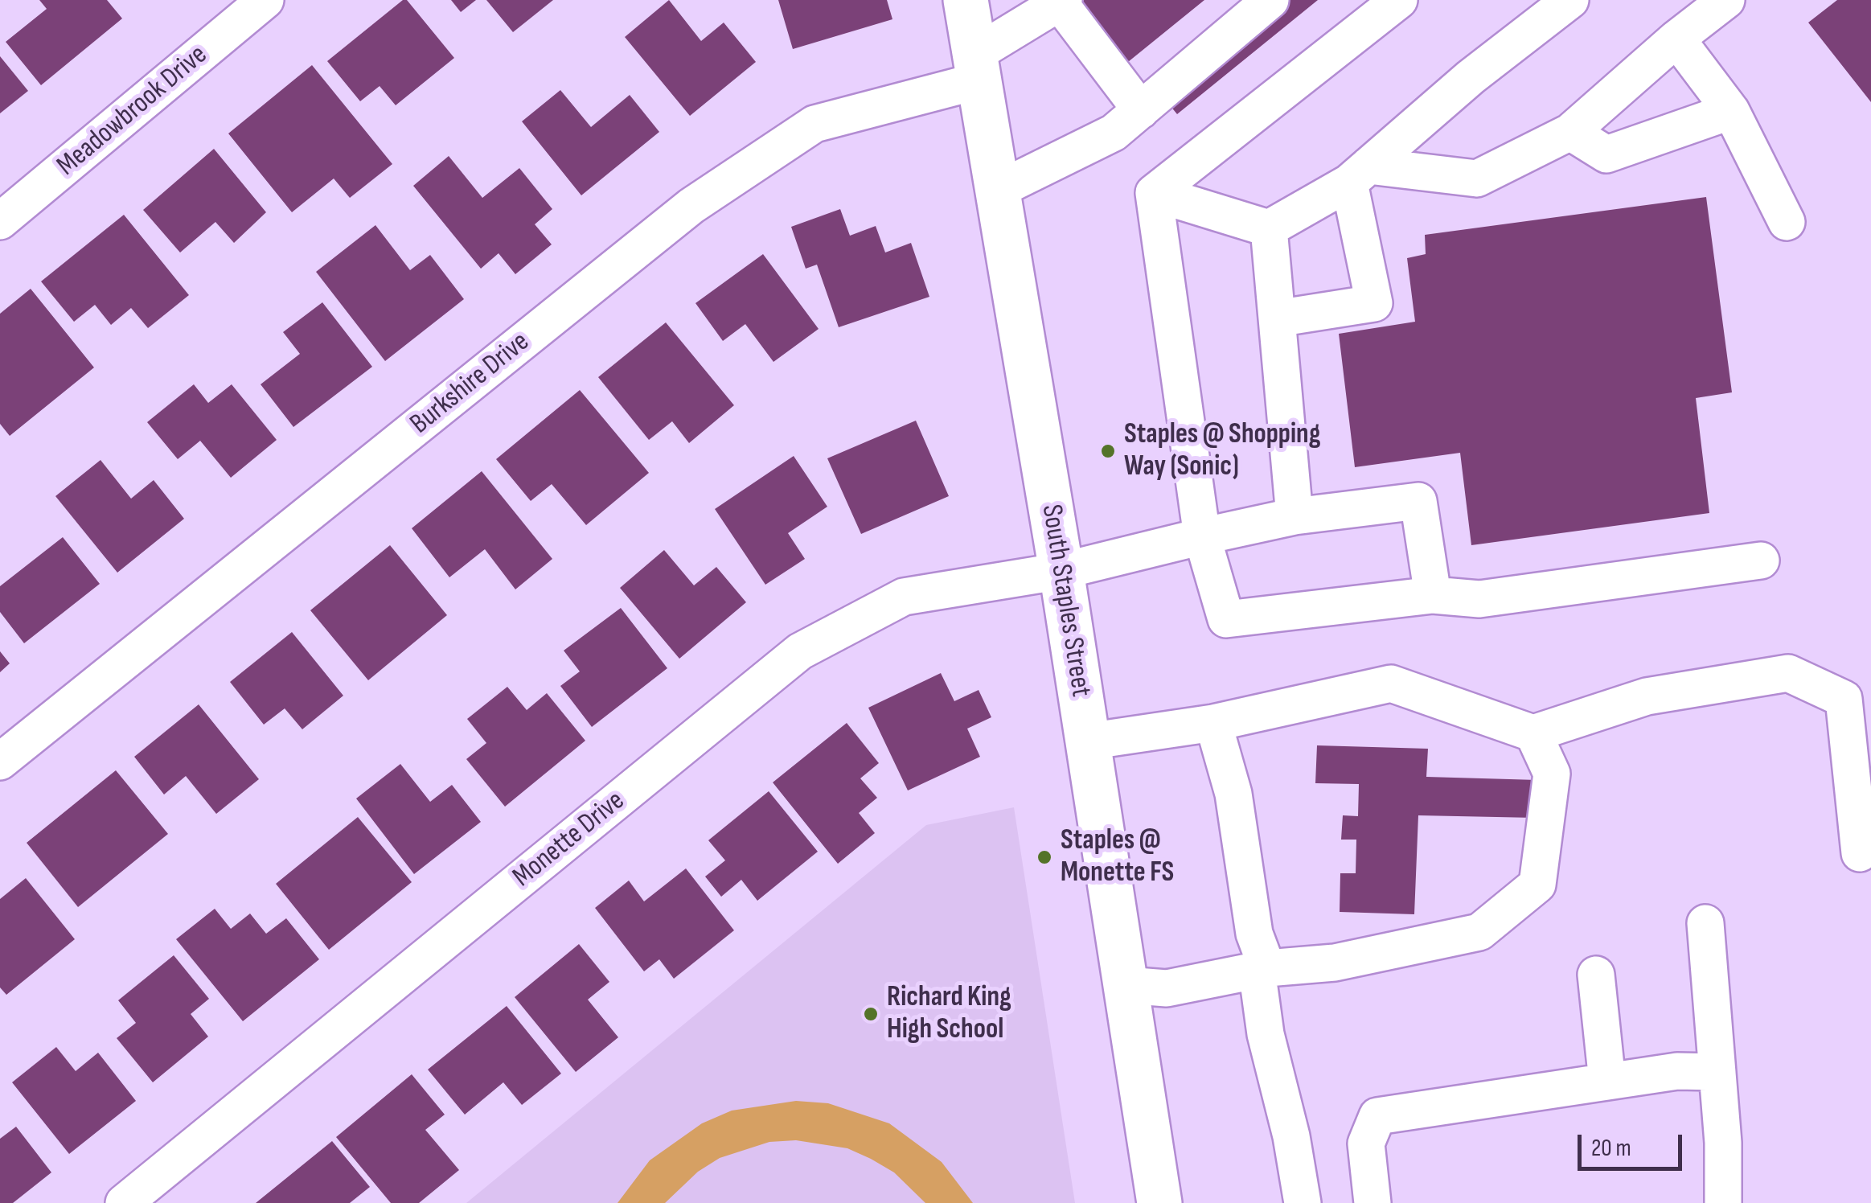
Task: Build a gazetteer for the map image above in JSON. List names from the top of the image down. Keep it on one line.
{"streets":{"main road":["South Staples Street"],"street":["Meadowbrook Drive","Burkshire Drive","Monette Drive"]},"crossings":[["Burkshire Drive","South Staples Street"],["South Staples Street","Monette Drive"]],"places":["Staples @ Shopping Way (Sonic)","Staples @ Monette FS","Richard King High School"],"scale_bar":"20 m"}
